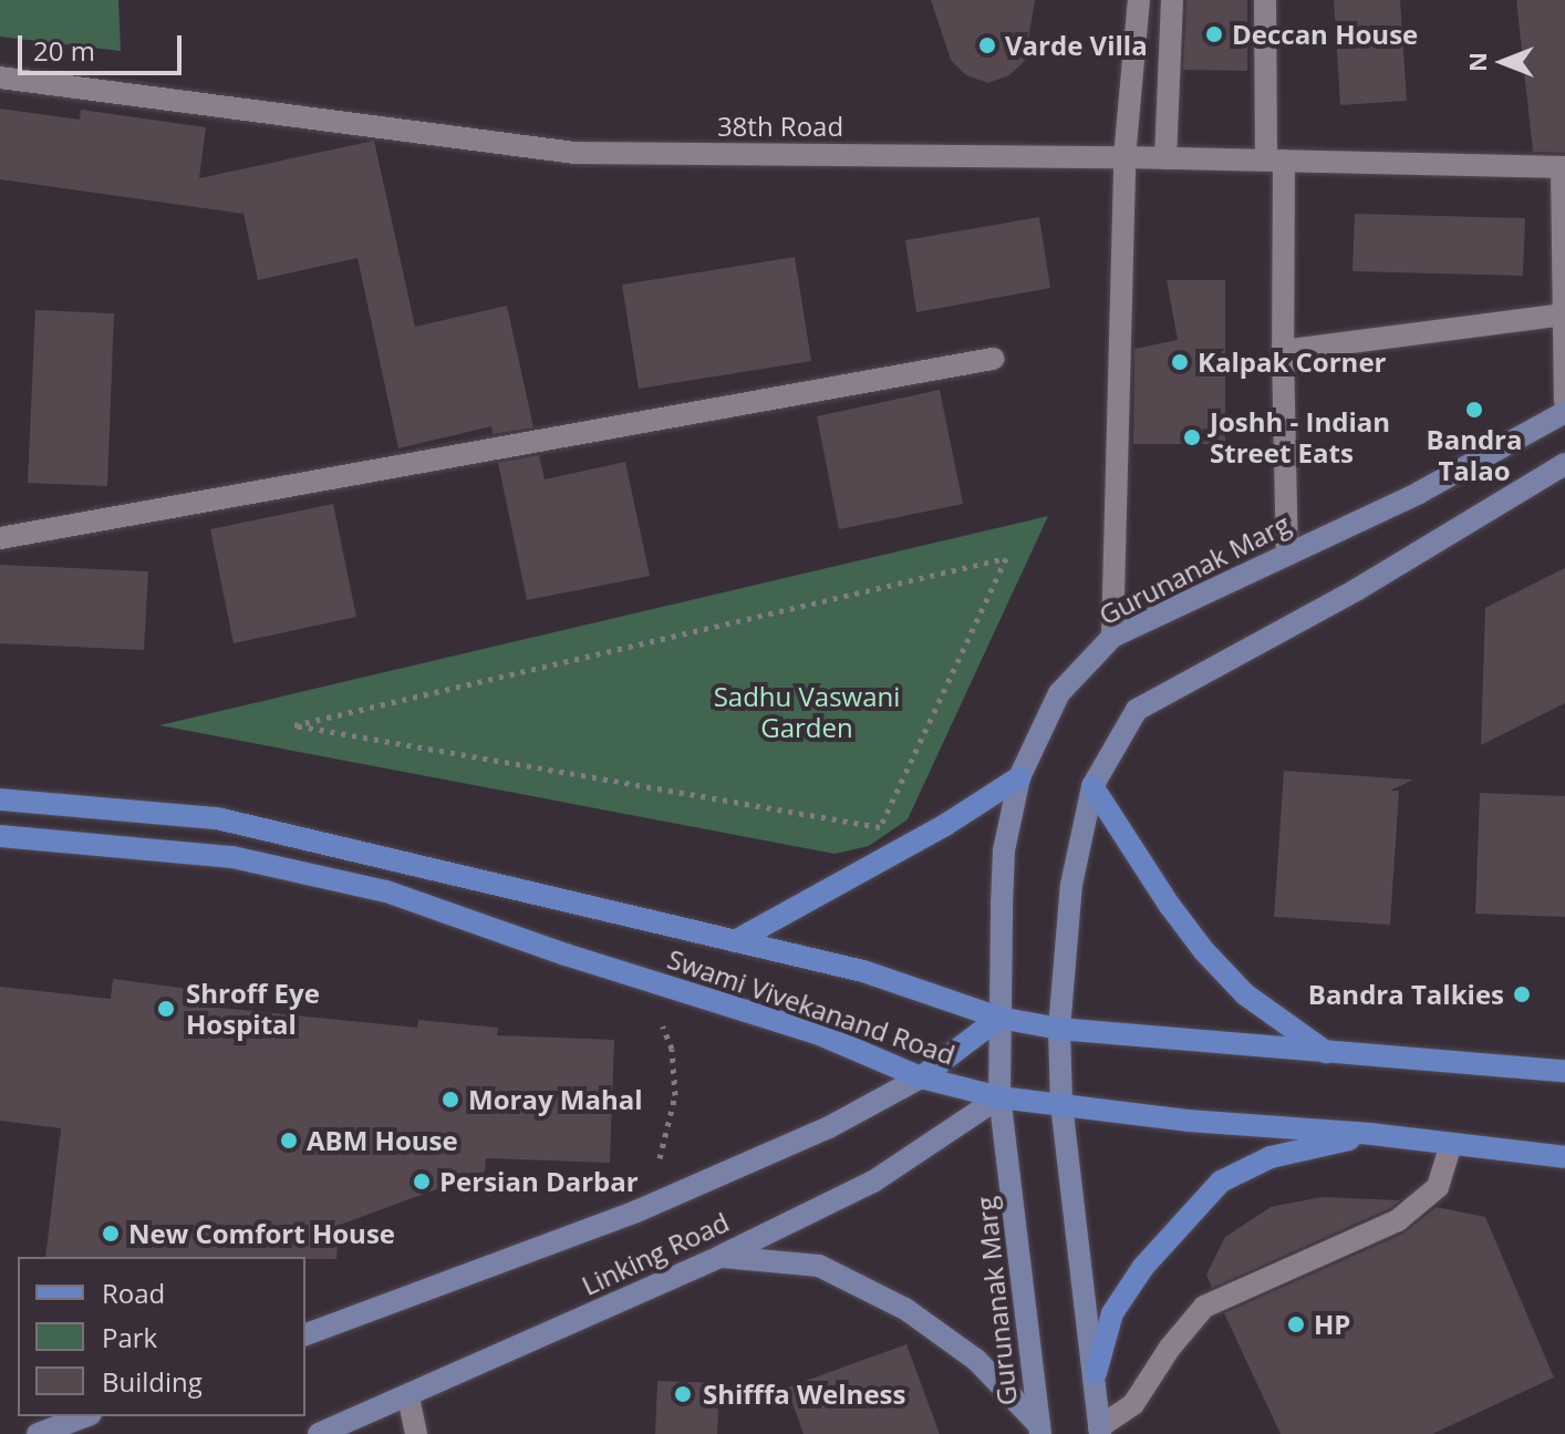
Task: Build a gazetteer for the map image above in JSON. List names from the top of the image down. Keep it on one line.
{"streets":{"main road":["Gurunanak Marg","Swami Vivekanand Road","Linking Road"],"street":["38th Road"]},"crossings":[["Gurunanak Marg","Swami Vivekanand Road"],["Gurunanak Marg","Linking Road"],["Swami Vivekanand Road","Linking Road"]],"parks":["Sadhu Vaswani Garden"],"places":["Deccan House","Varde Villa","Kalpak Corner","Bandra Talao","Joshh - Indian Street Eats","Bandra Talkies","Shroff Eye Hospital","Moray Mahal","ABM House","Persian Darbar","New Comfort House","HP","Shifffa Welness"],"legend":["Road","Park","Building"],"scale_bar":"20 m","north":"left"}
